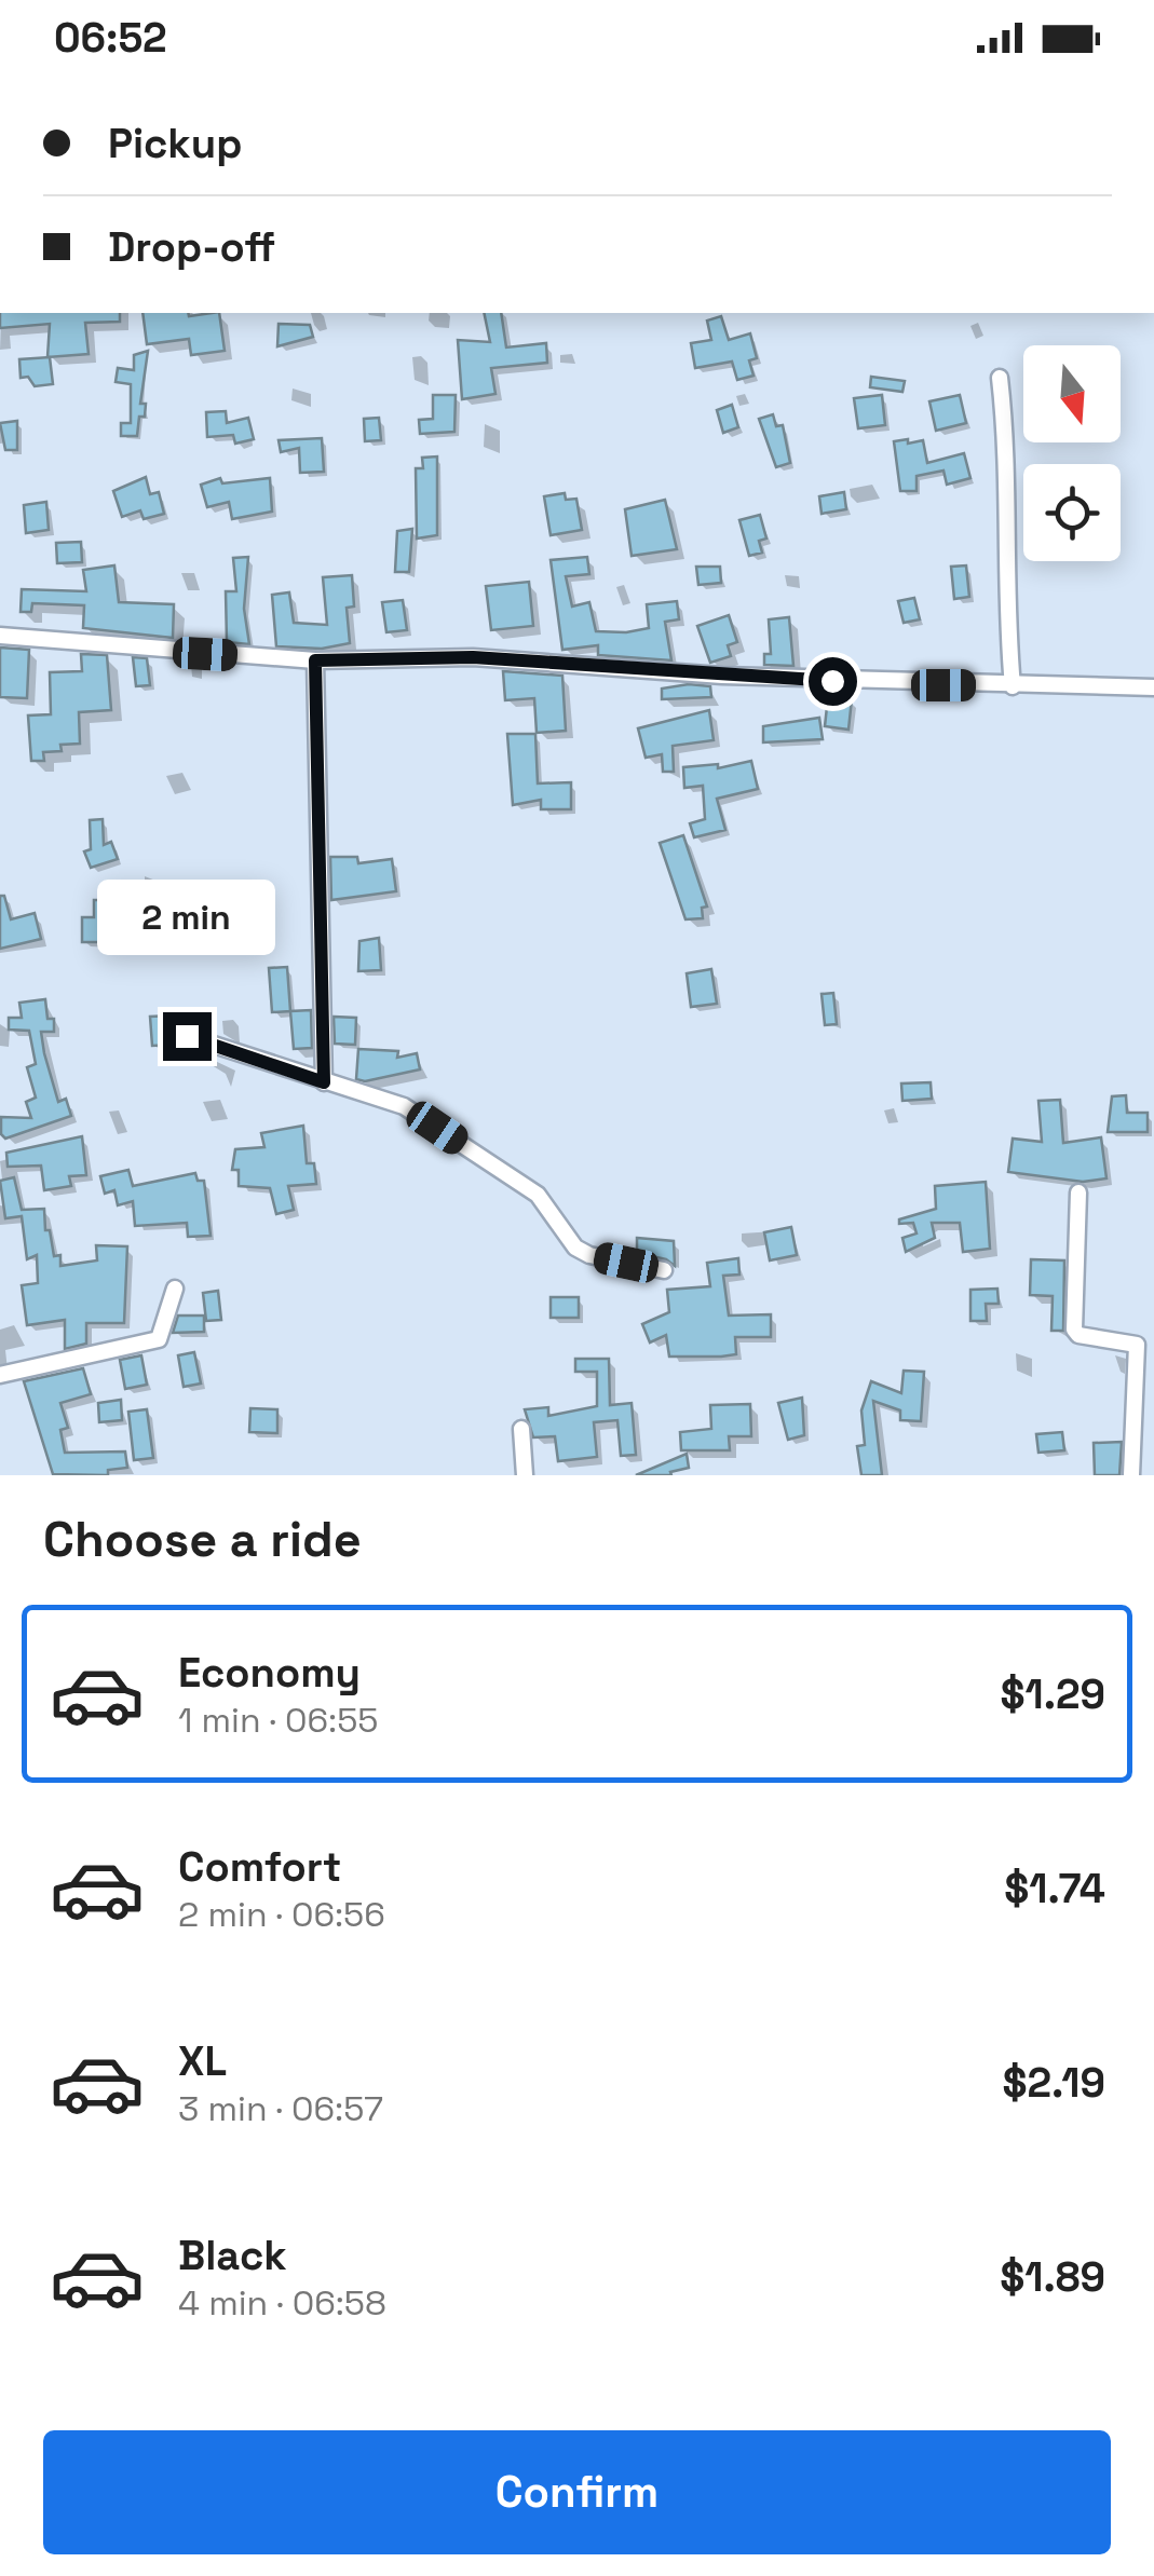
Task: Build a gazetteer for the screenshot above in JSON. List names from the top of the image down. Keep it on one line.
{"north":"bottom","page":{"status":"06:52","banner":["Pickup","Drop-off"],"bubble":"2 min","heading":"Choose a ride","list":[{"name":"Economy","note":"1 min · 06:55","value":"$1.29"},{"name":"Comfort","note":"2 min · 06:56","value":"$1.74"},{"name":"XL","note":"3 min · 06:57","value":"$2.19"},{"name":"Black","note":"4 min · 06:58","value":"$1.89"}],"buttons":"Confirm"}}
